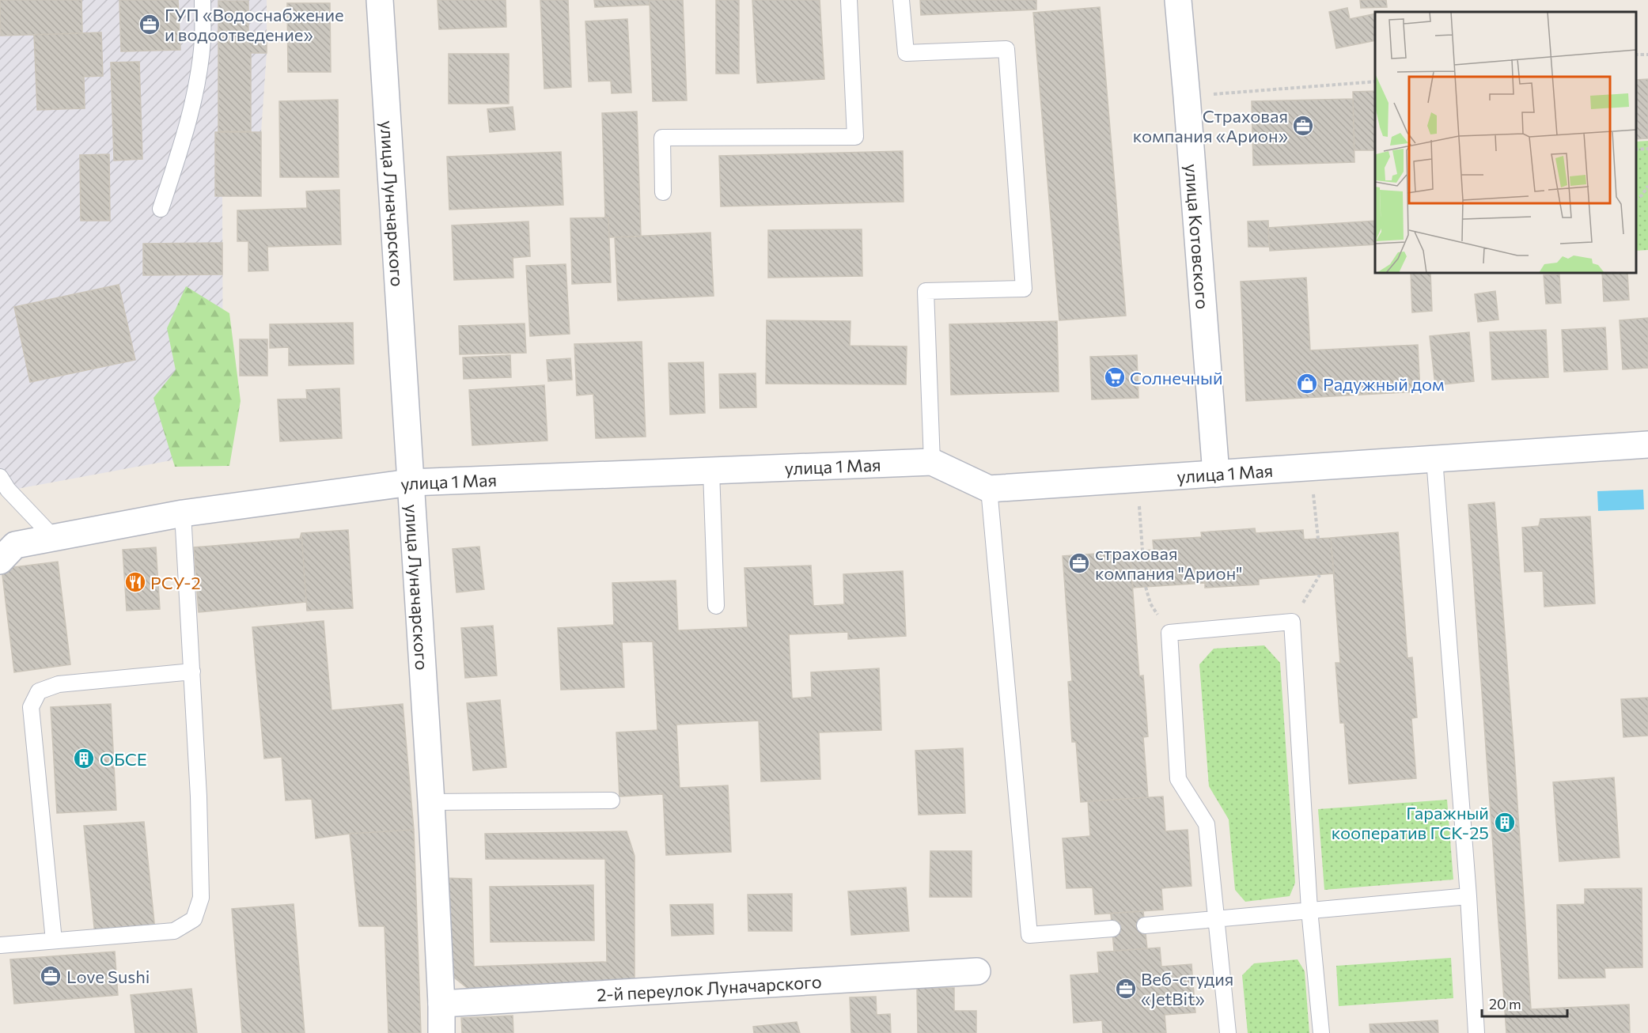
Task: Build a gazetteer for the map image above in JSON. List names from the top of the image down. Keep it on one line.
{"streets":{"street":["улица Луначарского","улица Котовского","улица 1 Мая","2-й переулок Луначарского"]},"crossings":[["улица Луначарского","улица 1 Мая"],["улица Луначарского","2-й переулок Луначарского"],["улица Котовского","улица 1 Мая"]],"places":{"office":["ГУП «Водоснабжение и водоотведение»","Страховая компания «Арион»","страховая компания \"Арион\"","Love Sushi","Веб-студия «JetBit»"],"supermarket":["Солнечный"],"shop":["Радужный дом"],"restaurant":["РСУ-2"],"building":["ОБСЕ","Гаражный кооператив ГСК-25"]},"scale_bar":"20 m"}
